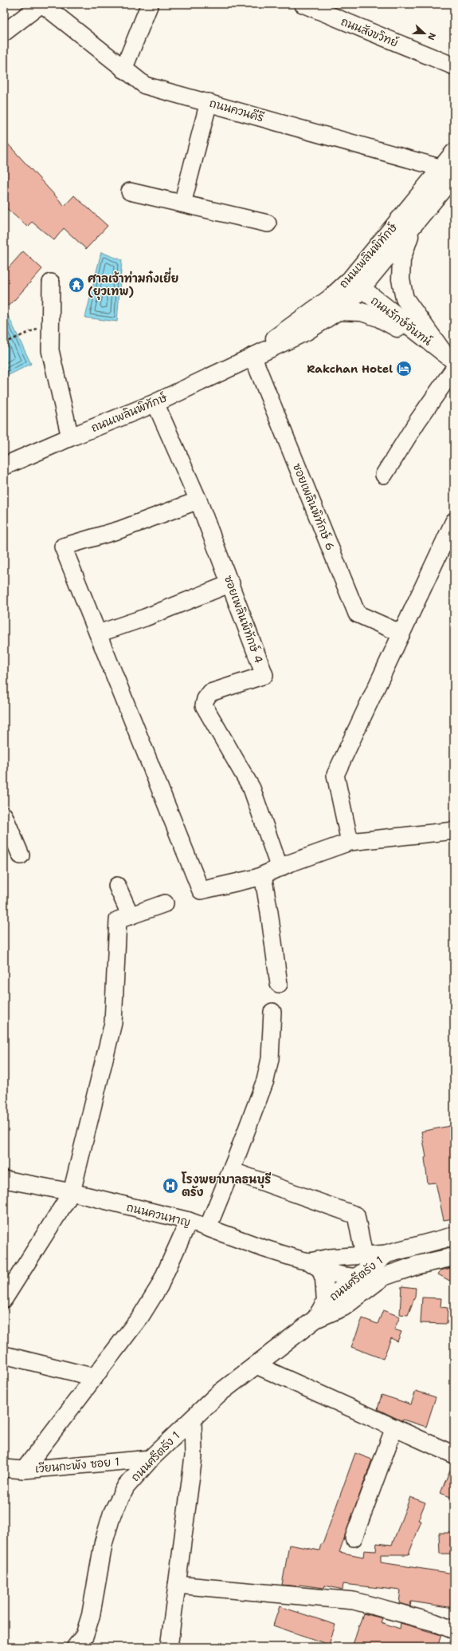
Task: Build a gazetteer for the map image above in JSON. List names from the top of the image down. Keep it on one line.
{"streets":{"main road":["ถนนเพลินพิทักษ์","ถนนรักษ์จันทน์","ถนนควนหาญ","ถนนศรีตรัง 1"],"street":["ถนนสังขวิทย์","ถนนควนคีรี","ซอยเพลินพิทักษ์ 6","ซอยเพลินพิทักษ์ 4","เวียนกะพัง ซอย 1"]},"crossings":[["ถนนควนคีรี","ถนนเพลินพิทักษ์"],["ถนนเพลินพิทักษ์","ถนนรักษ์จันทน์"],["ถนนเพลินพิทักษ์","ซอยเพลินพิทักษ์ 6"],["ถนนเพลินพิทักษ์","ซอยเพลินพิทักษ์ 4"],["ถนนควนหาญ","ถนนศรีตรัง 1"],["ถนนศรีตรัง 1","เวียนกะพัง ซอย 1"]],"places":{"temple":["ศาลเจ้าท่ามก๋งเยี่ย (ยุวเทพ)"],"hotel":["Rakchan Hotel"],"hospital":["โรงพยาบาลธนบุรี ตรัง"]},"north":"right"}
